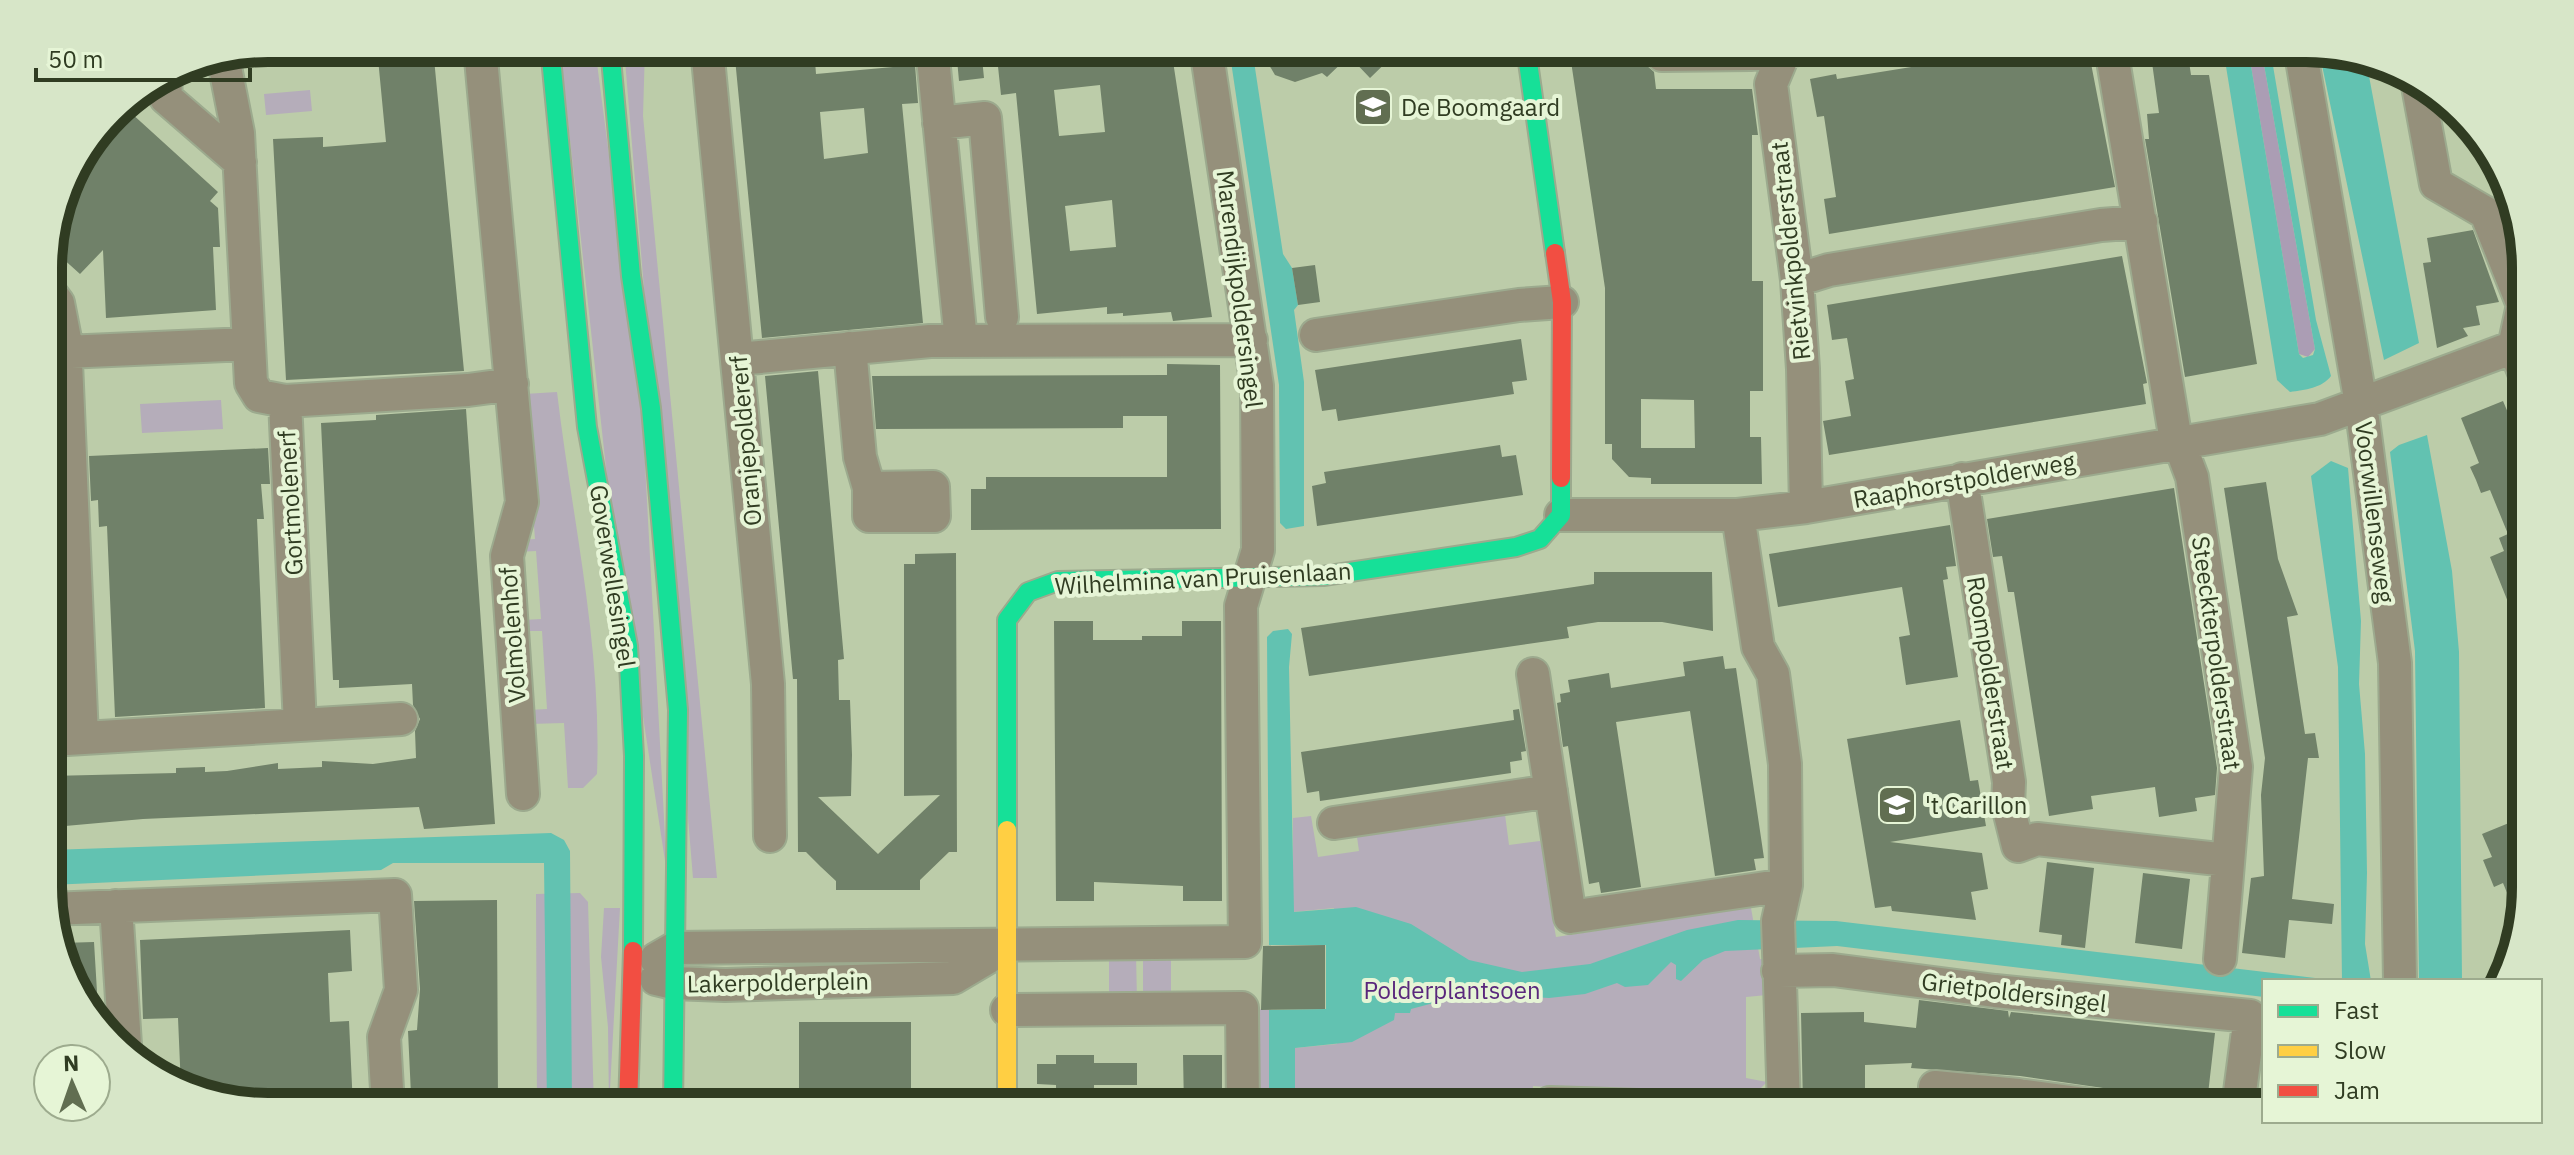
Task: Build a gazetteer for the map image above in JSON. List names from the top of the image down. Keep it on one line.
{"streets":{"main road":["Goverwellesingel","Wilhelmina van Pruisenlaan"],"street":["Rietvinkpolderstraat","Marendijkpoldersingel","Oranjepoldererf","Raaphorstpolderweg","Gortmolenerf","Voorwillenseweg","Volmolenhof","Steeckterpolderstraat","Roompolderstraat","Lakerpolderplein","Grietpoldersingel"]},"crossings":[["Rietvinkpolderstraat","Raaphorstpolderweg"],["Marendijkpoldersingel","Wilhelmina van Pruisenlaan"],["Marendijkpoldersingel","Lakerpolderplein"],["Raaphorstpolderweg","Voorwillenseweg"],["Raaphorstpolderweg","Wilhelmina van Pruisenlaan"],["Raaphorstpolderweg","Steeckterpolderstraat"],["Raaphorstpolderweg","Roompolderstraat"],["Goverwellesingel","Lakerpolderplein"],["Wilhelmina van Pruisenlaan","Lakerpolderplein"],["Steeckterpolderstraat","Roompolderstraat"]],"parks":["Polderplantsoen"],"places":{"school or university":["De Boomgaard","'t Carillon"]},"legend":["Fast","Slow","Jam"],"scale_bar":"50 m","north":"top"}
